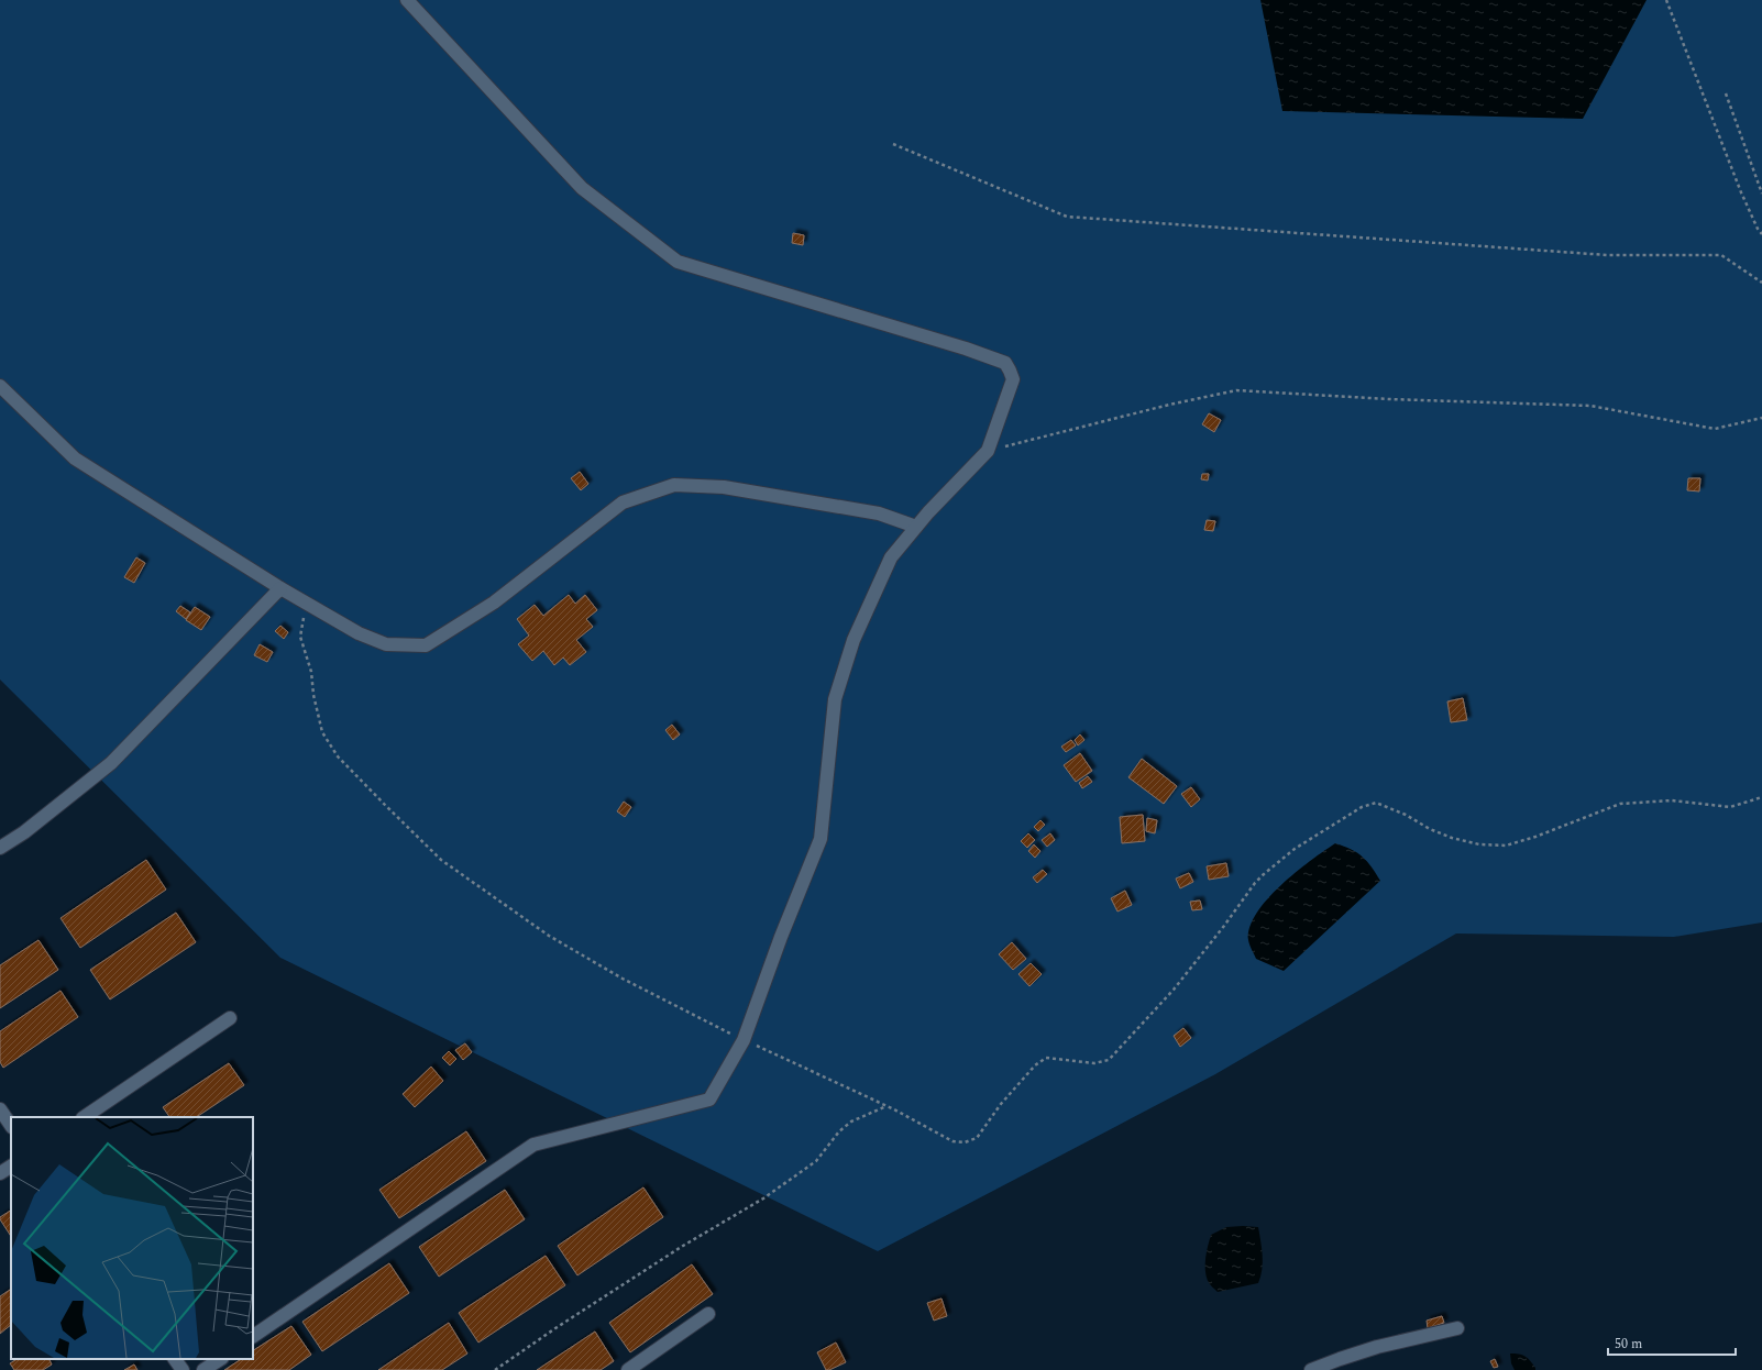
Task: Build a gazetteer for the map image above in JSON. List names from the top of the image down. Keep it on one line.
{"scale_bar":"50 m"}
